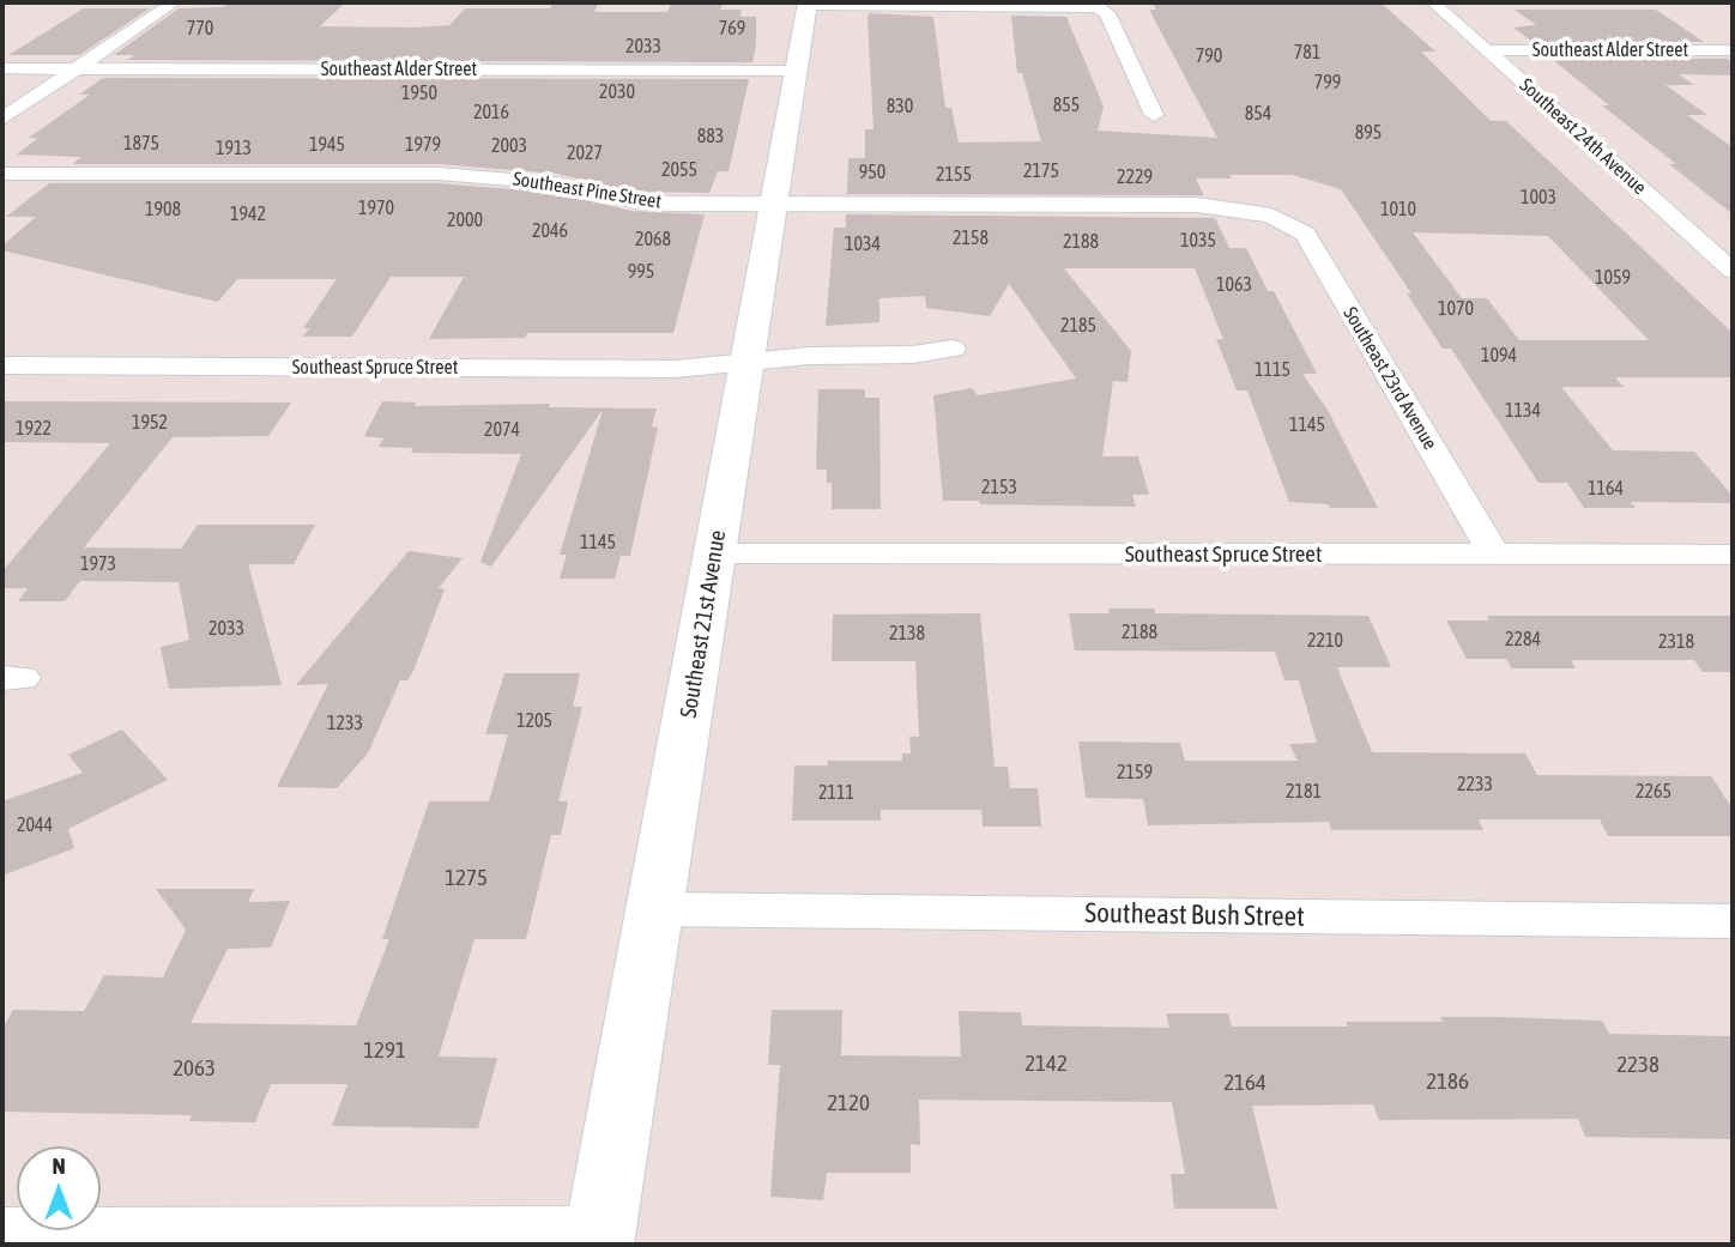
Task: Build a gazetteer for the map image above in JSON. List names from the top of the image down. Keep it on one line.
{"streets":{"street":["Southeast Alder Street","Southeast 24th Avenue","Southeast Pine Street","Southeast Spruce Street","Southeast 23rd Avenue","Southeast 21st Avenue","Southeast Bush Street"]},"crossings":[["Southeast Alder Street","Southeast 24th Avenue"],["Southeast Alder Street","Southeast 21st Avenue"],["Southeast Pine Street","Southeast 23rd Avenue"],["Southeast Pine Street","Southeast 21st Avenue"],["Southeast Spruce Street","Southeast 23rd Avenue"],["Southeast Spruce Street","Southeast 21st Avenue"],["Southeast 21st Avenue","Southeast Bush Street"]],"house_numbers":["770","769","2033","781","790","799","2030","1950","855","830","2016","854","895","883","1875","1945","1979","2003","1913","2027","2055","2175","950","2155","2229","1003","1970","1908","1010","1942","2000","2046","2158","2068","1035","2188","1034","995","1059","1063","1070","2185","1094","1115","1134","1952","1145","1922","2074","2153","1164","1145","1973","2033","2188","2138","2284","2210","2318","1205","1233","2159","2233","2181","2265","2111","2044","1275","1291","2142","2238","2063","2186","2164","2120"],"north":"top"}
